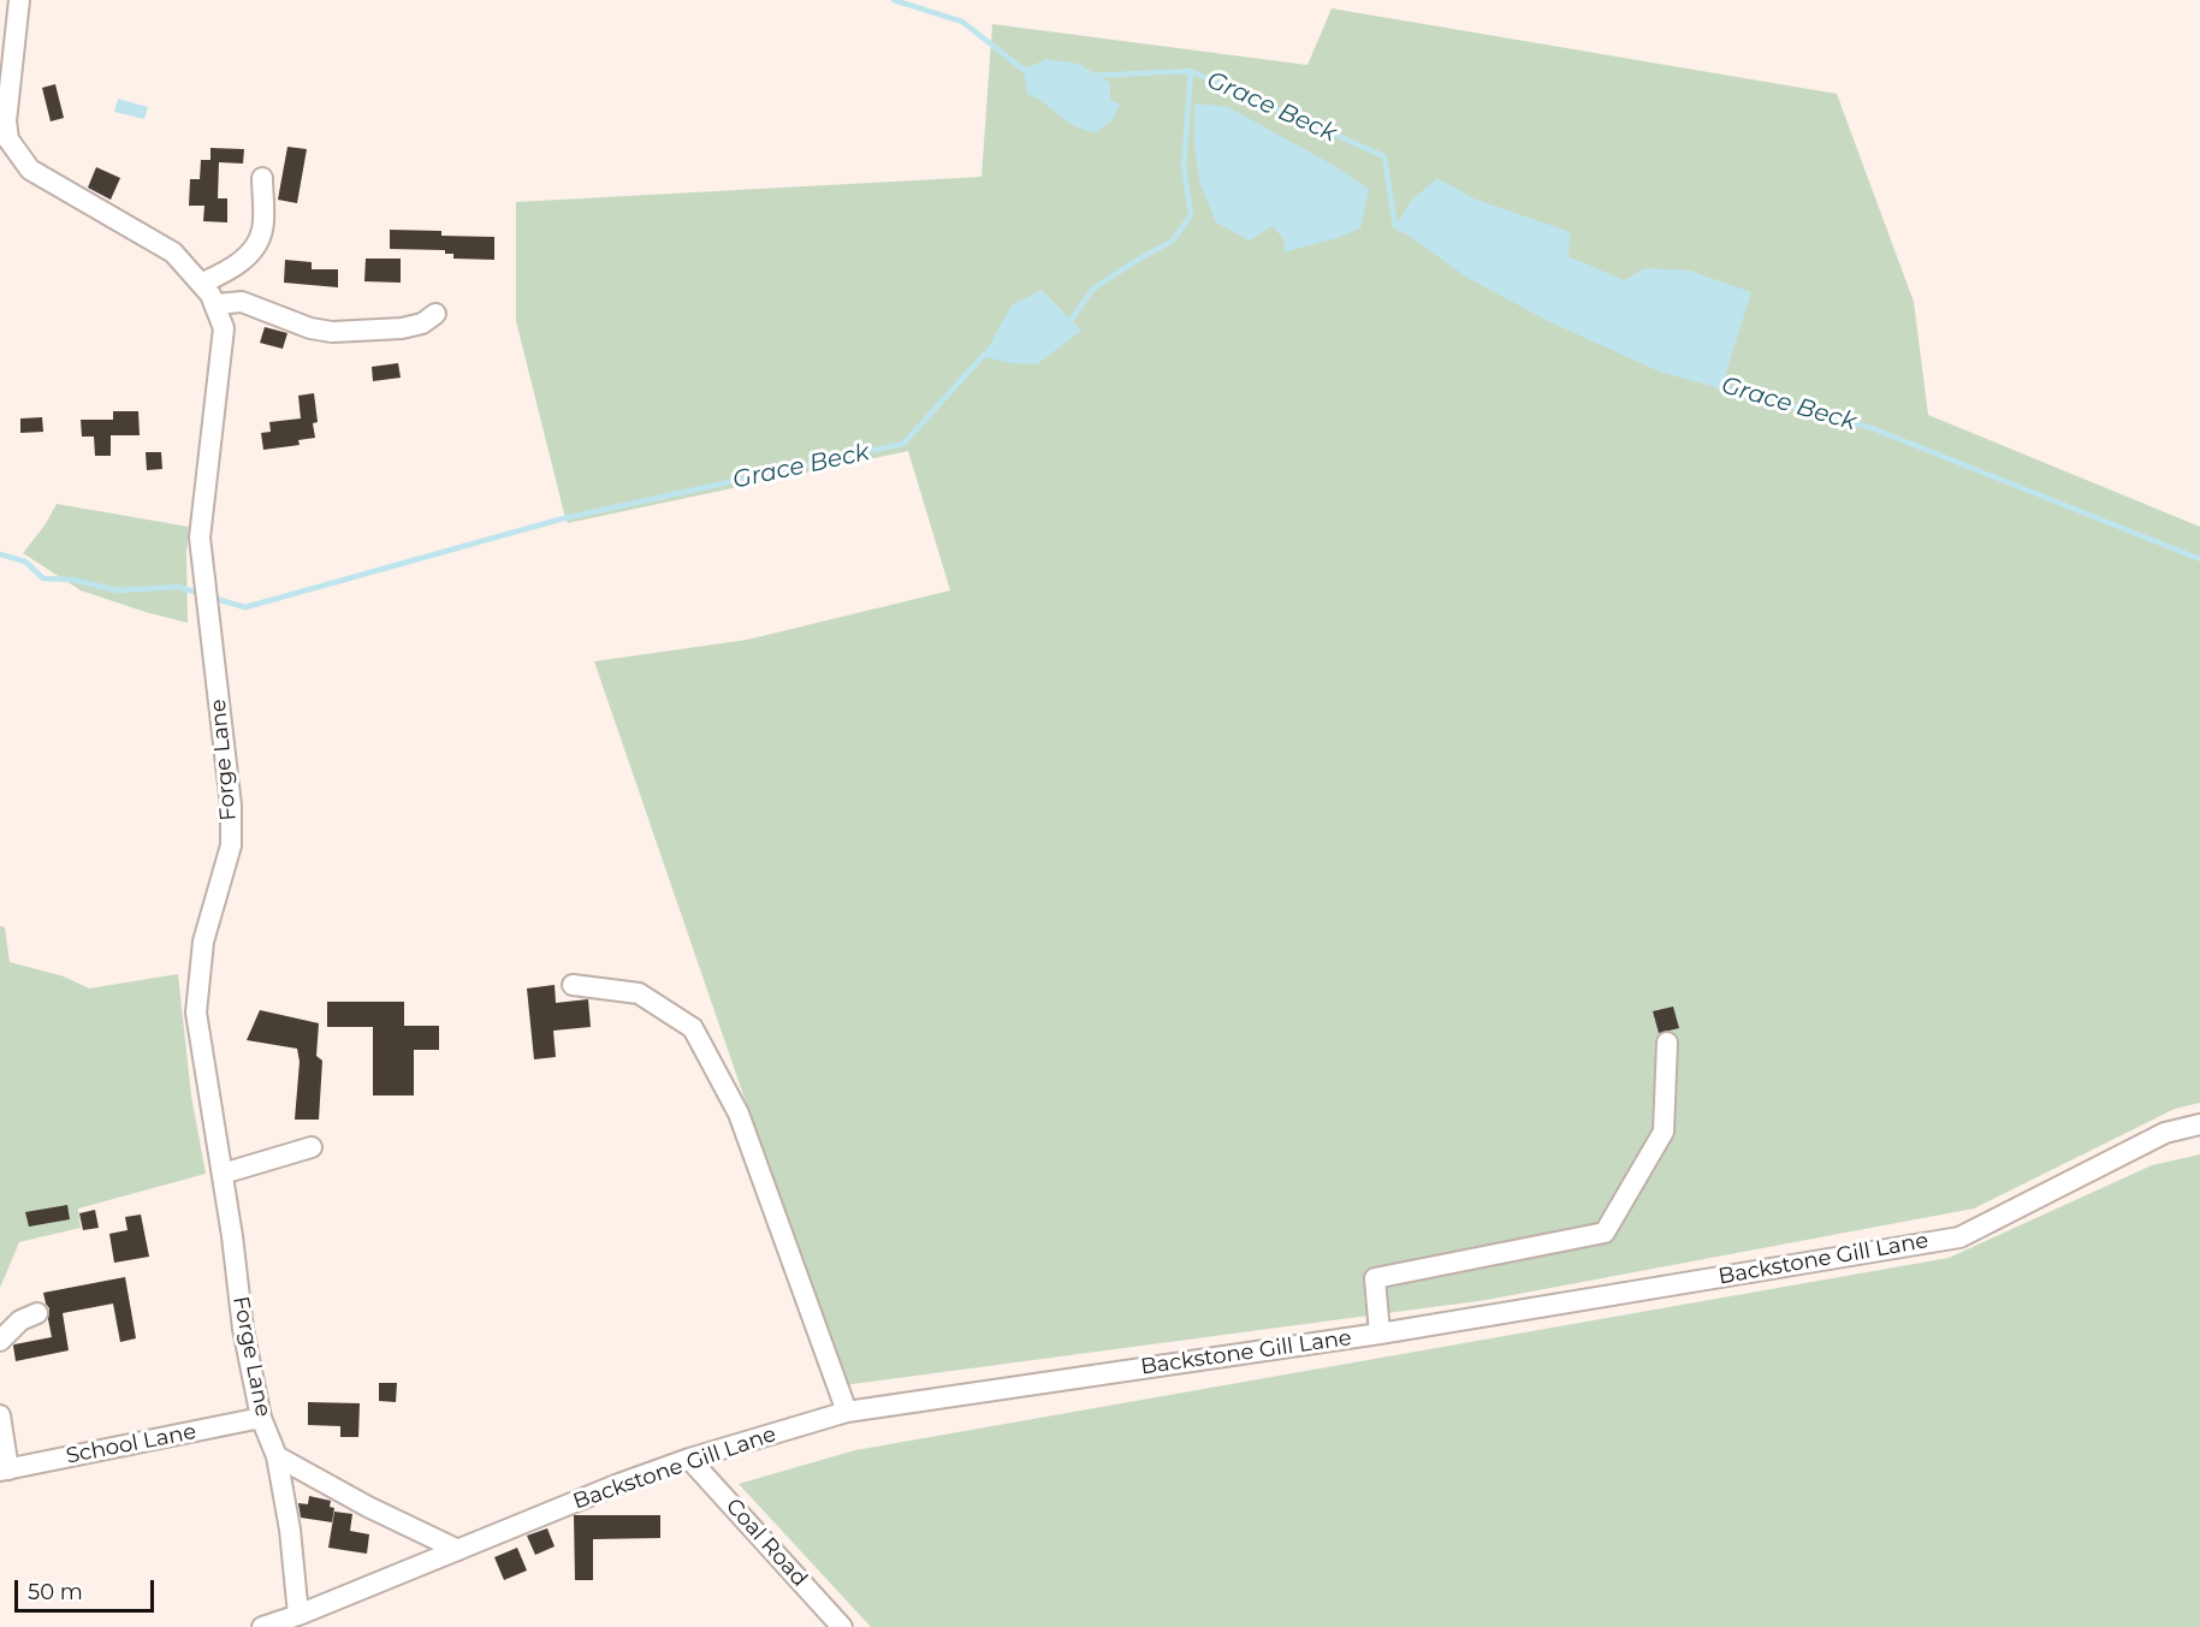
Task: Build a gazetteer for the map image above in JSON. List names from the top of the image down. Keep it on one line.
{"streets":{"street":["Forge Lane","Backstone Gill Lane","School Lane","Coal Road"]},"crossings":[["Forge Lane","Backstone Gill Lane"],["Forge Lane","School Lane"],["Backstone Gill Lane","Coal Road"]],"water":["Grace Beck"],"scale_bar":"50 m"}
